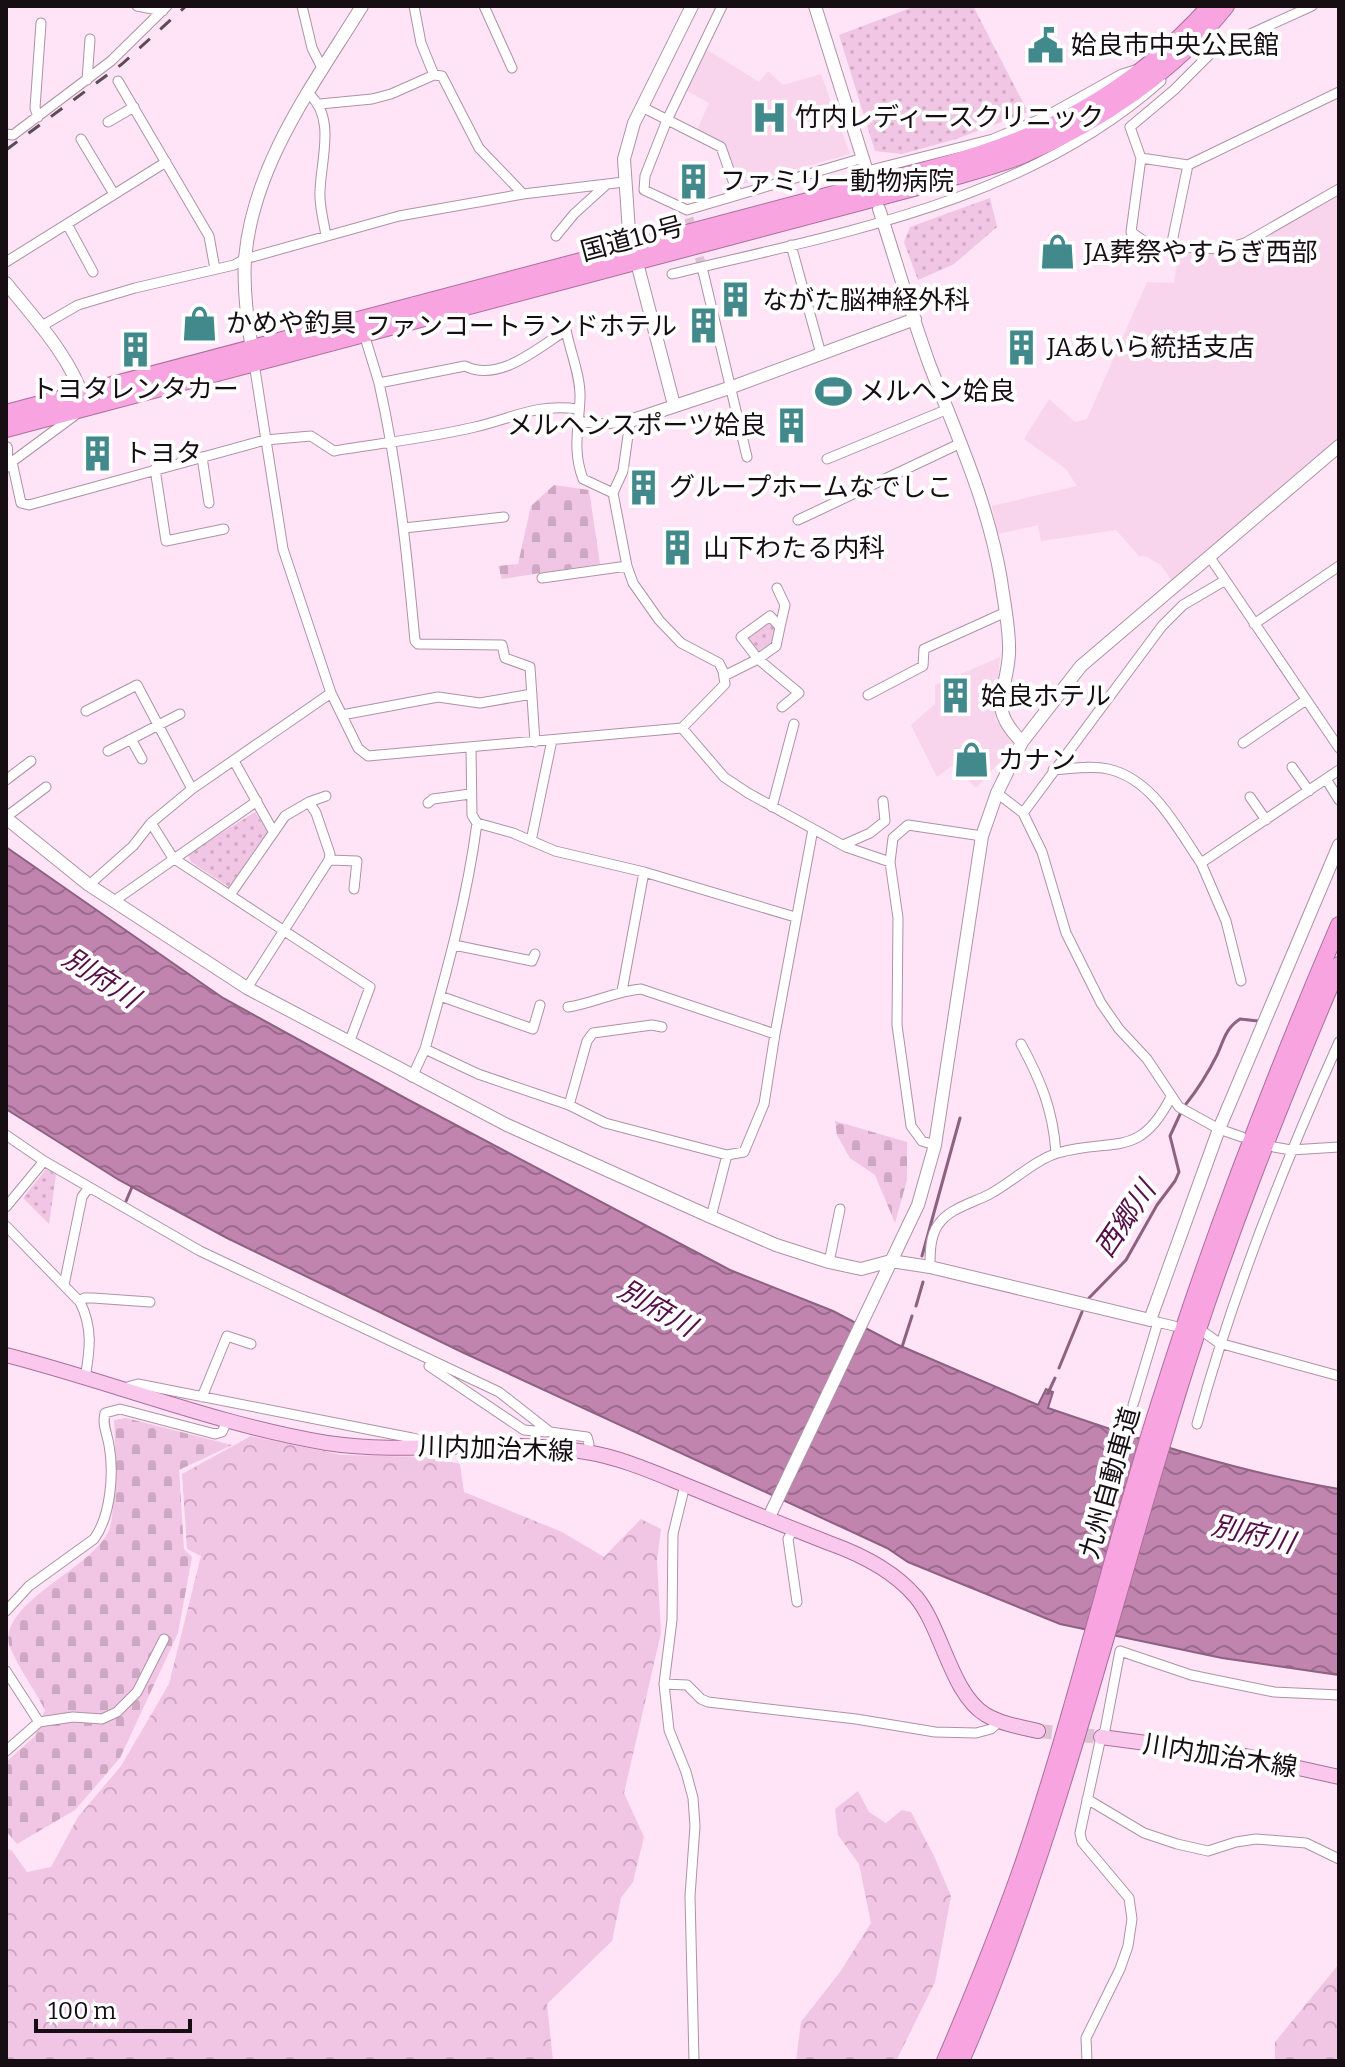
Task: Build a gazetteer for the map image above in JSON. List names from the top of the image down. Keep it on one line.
{"streets":{"highway":["国道10号","九州自動車道"],"main road":["川内加治木線"]},"water":["別府川","西郷川"],"places":{"public building":["姶良市中央公民館"],"hospital":["竹内レディースクリニック"],"building":["ファミリー動物病院","ながた脳神経外科","ファンコートランドホテル","JAあいら統括支店","トヨタレンタカー","メルヘンスポーツ姶良","トヨタ","グループホームなでしこ","山下わたる内科","姶良ホテル"],"shop":["JA葬祭やすらぎ西部","かめや釣具","カナン"],"sports":["メルヘン姶良"]},"scale_bar":"100 m"}
